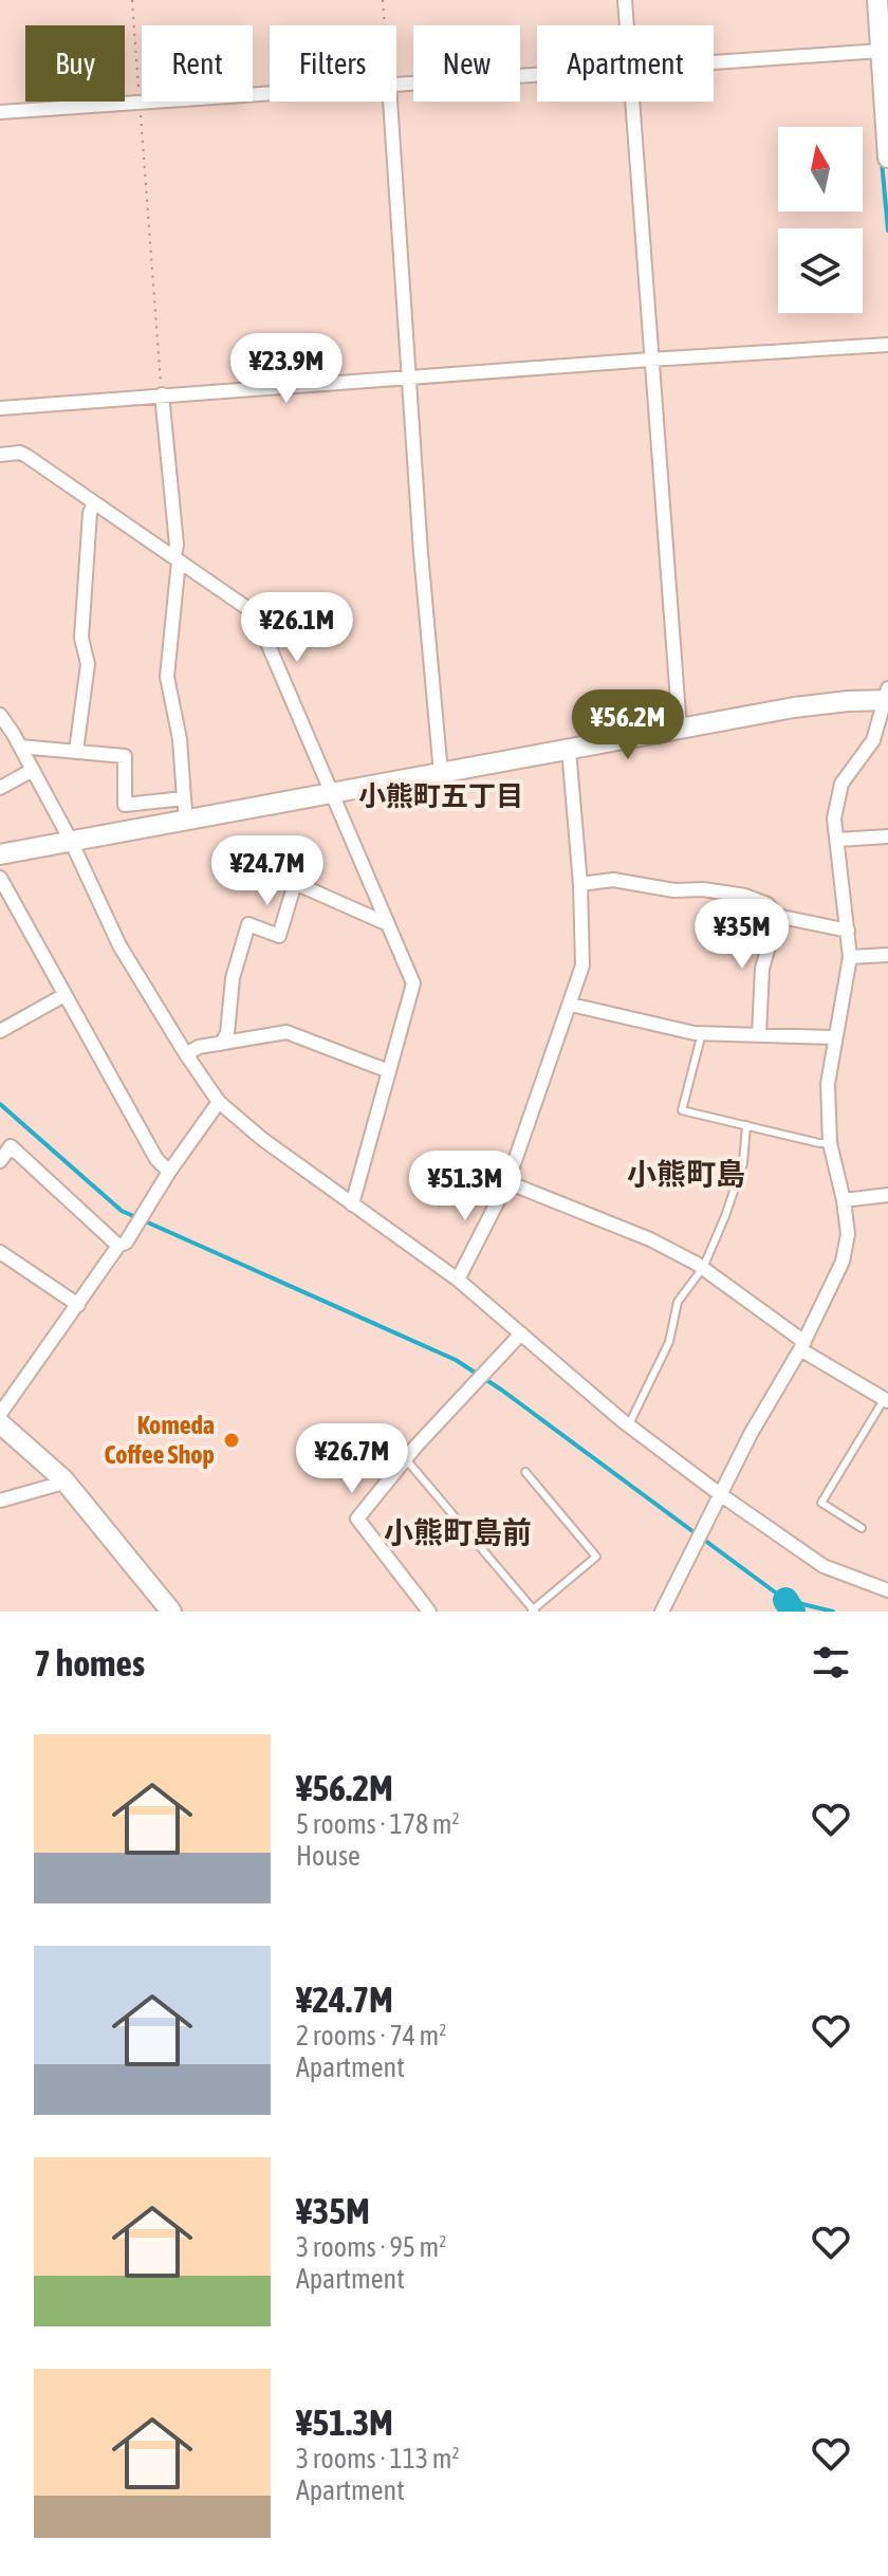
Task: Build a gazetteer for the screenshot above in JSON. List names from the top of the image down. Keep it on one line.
{"districts":["小熊町五丁目","小熊町島","小熊町島前"],"places":["Komeda Coffee Shop"],"north":"top","page":{"chip":["Buy","Rent","Filters","New","Apartment"],"price":["¥23.9M","¥26.1M","¥56.2M","¥24.7M","¥35M","¥51.3M","¥26.7M"],"heading":"7 homes","list":[{"name":"¥56.2M","note":"5 rooms · 178 m² · House"},{"name":"¥24.7M","note":"2 rooms · 74 m² · Apartment"},{"name":"¥35M","note":"3 rooms · 95 m² · Apartment"},{"name":"¥51.3M","note":"3 rooms · 113 m² · Apartment"}]}}
